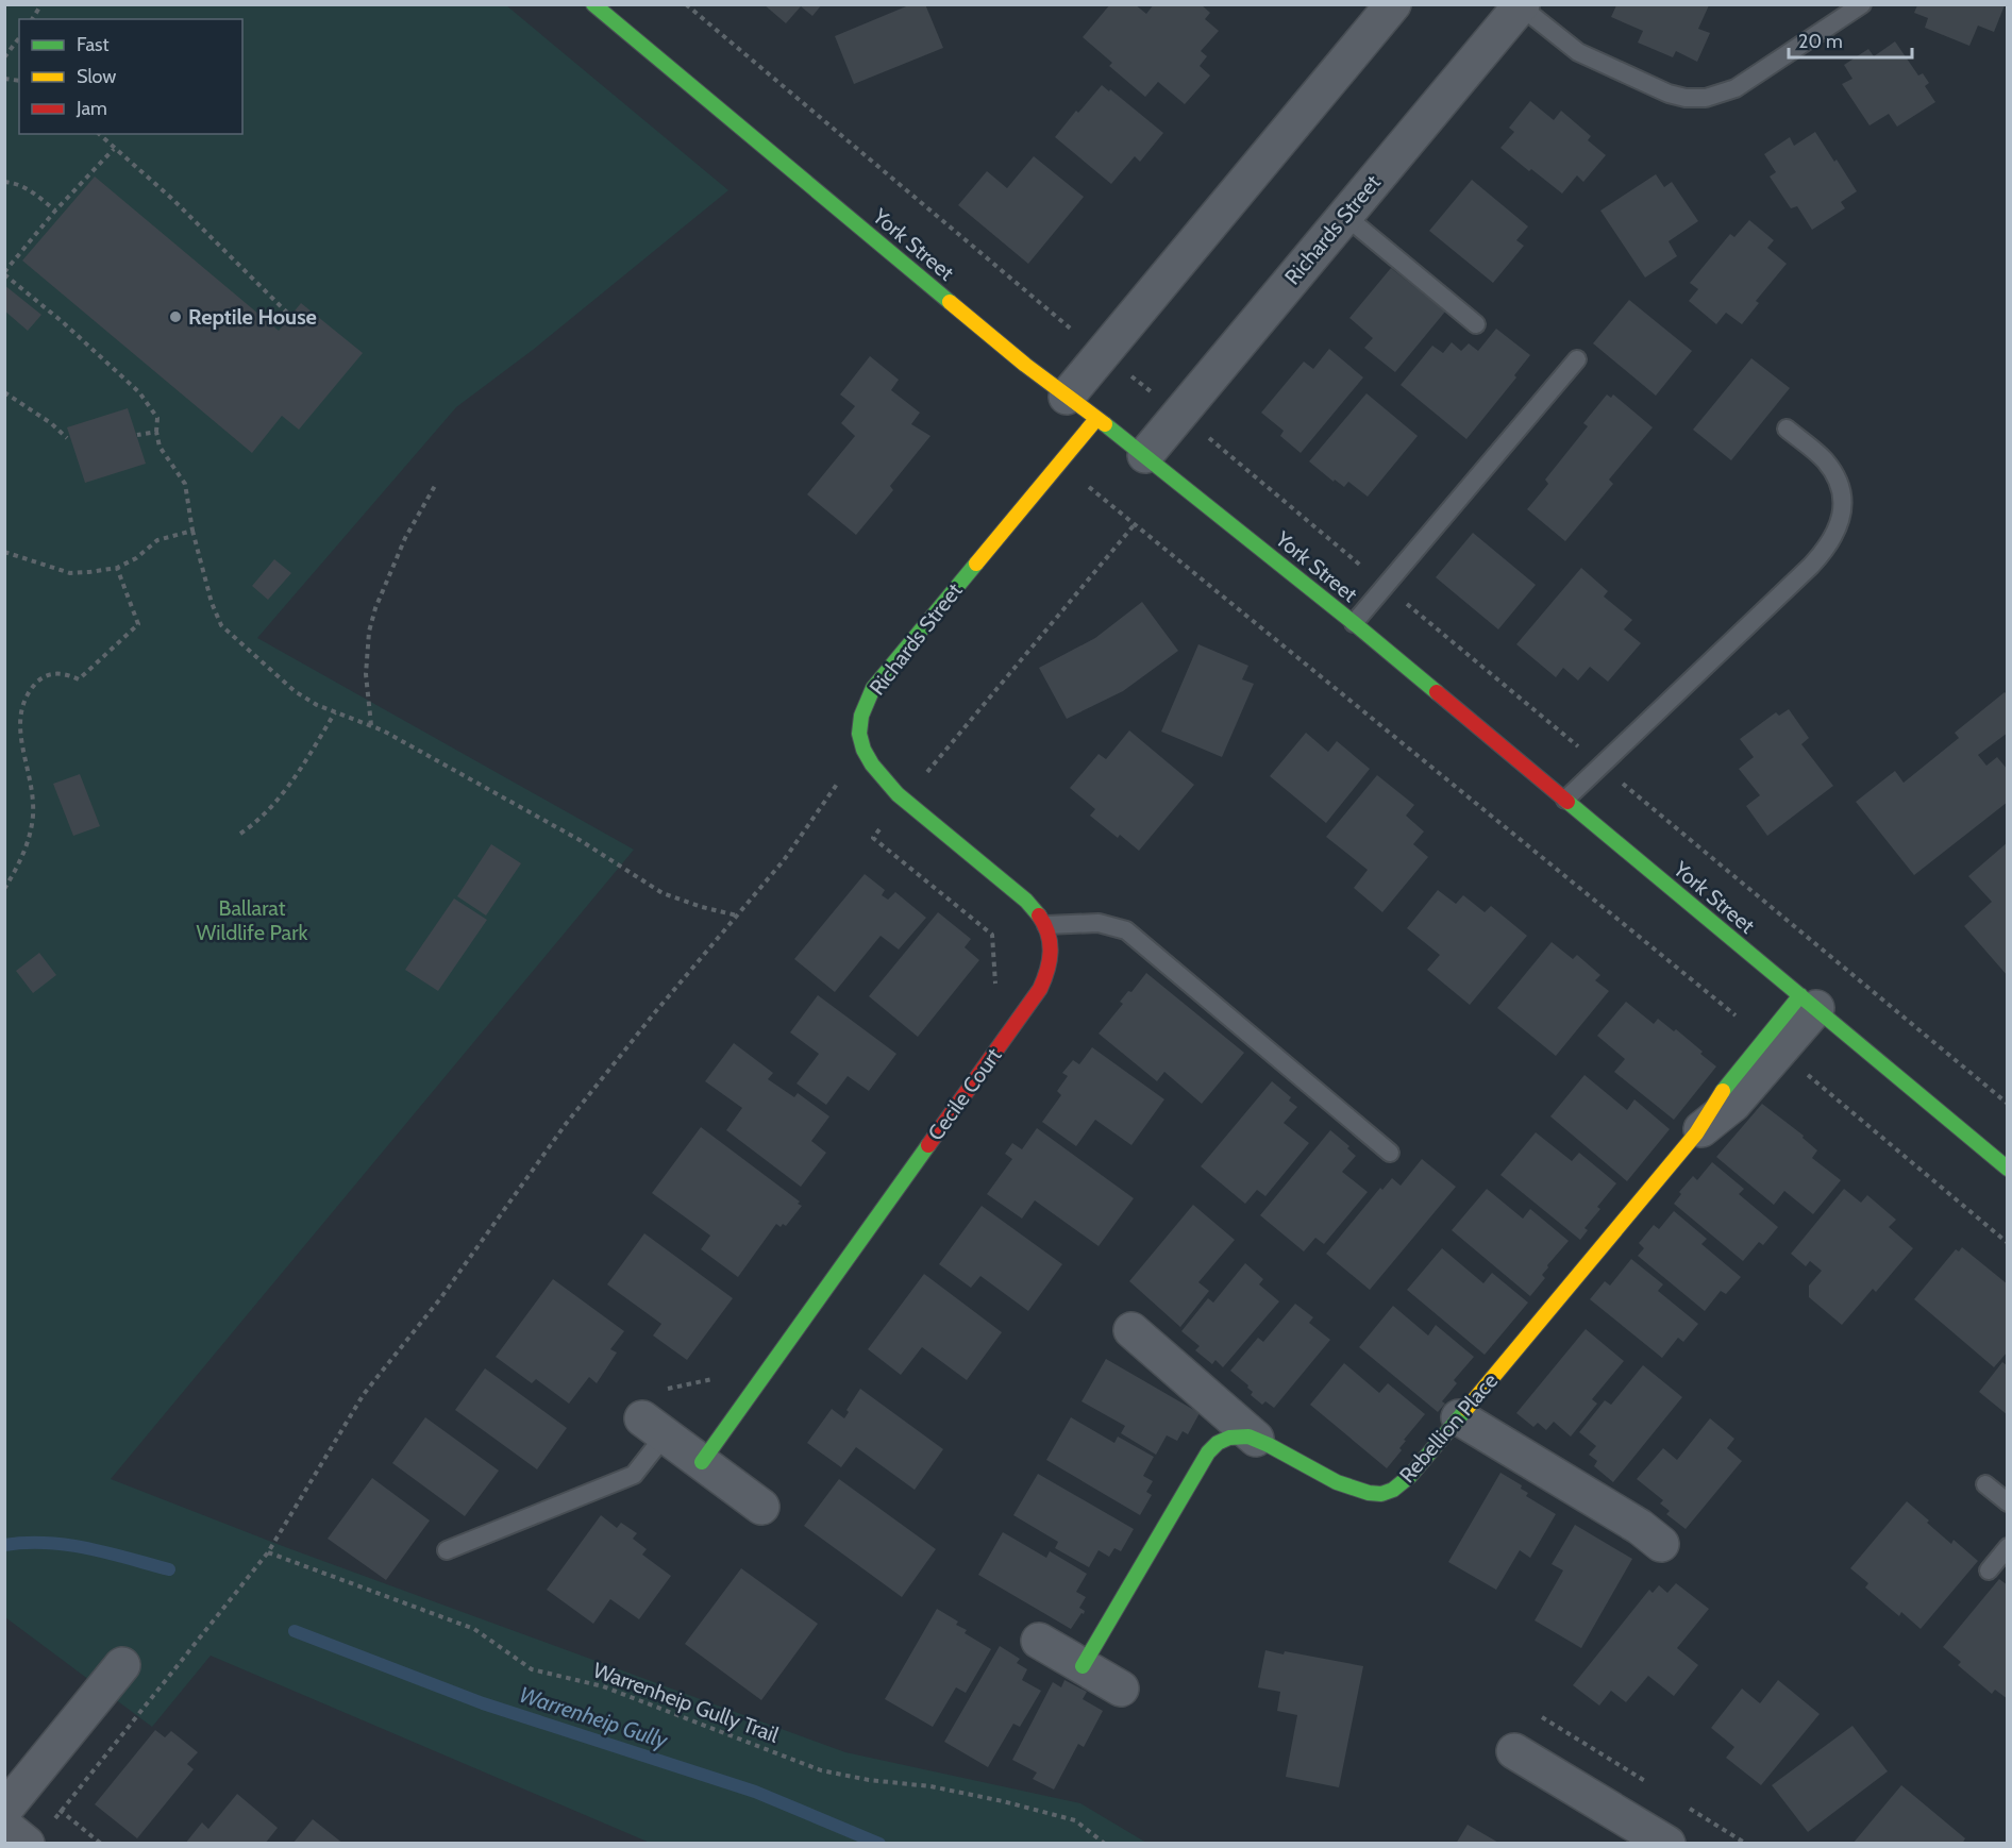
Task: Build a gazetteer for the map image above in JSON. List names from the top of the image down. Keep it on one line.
{"streets":{"street":["Richards Street","York Street","Cecile Court","Rebellion Place"],"path":["Warrenheip Gully Trail"]},"crossings":[["Richards Street","York Street"],["York Street","Rebellion Place"]],"water":["Warrenheip Gully"],"parks":["Ballarat Wildlife Park"],"places":["Reptile House"],"legend":["Fast","Slow","Jam"],"scale_bar":"20 m"}
